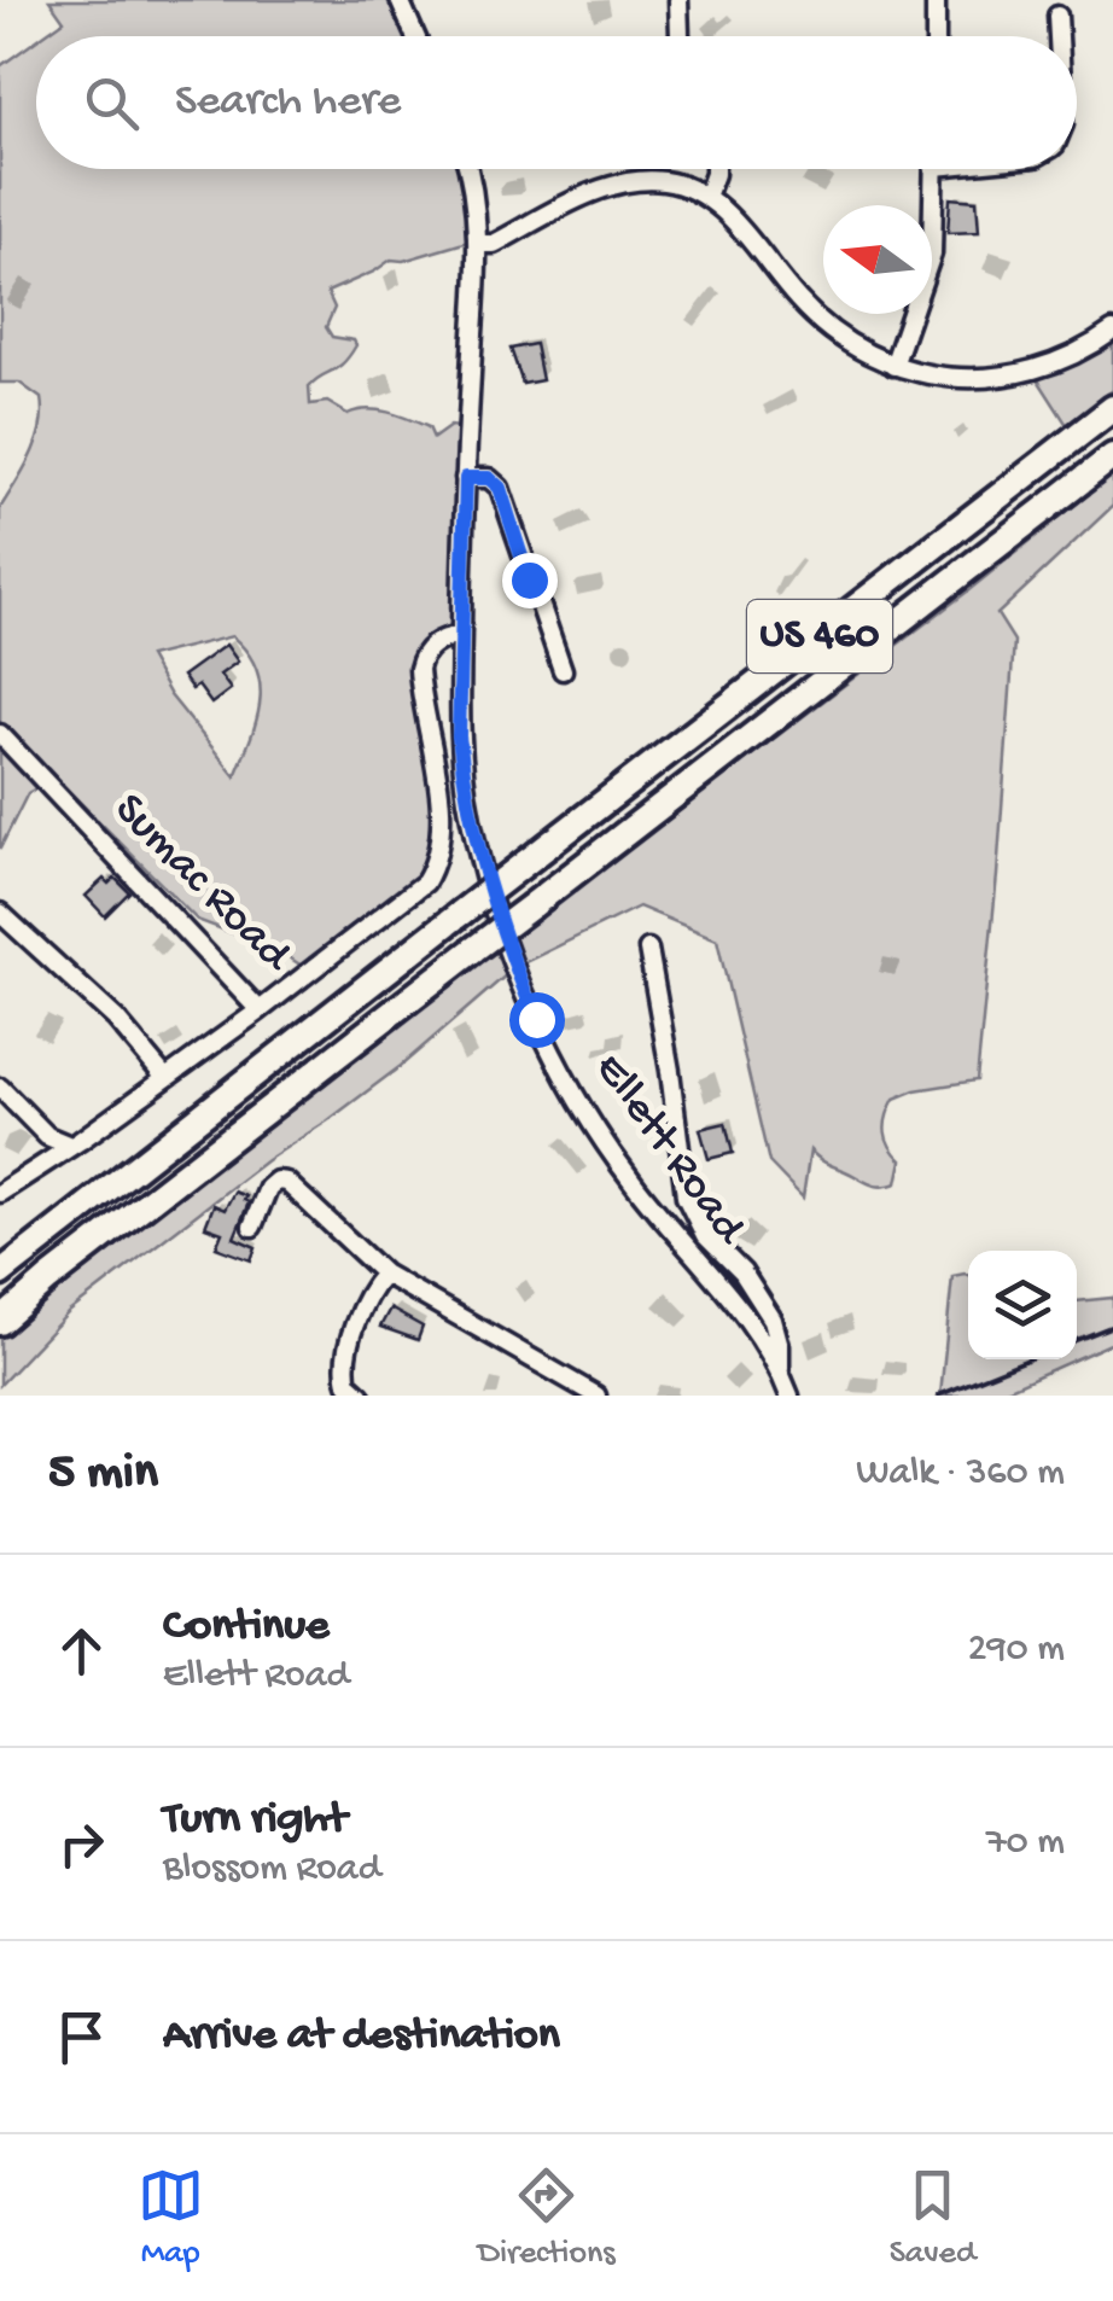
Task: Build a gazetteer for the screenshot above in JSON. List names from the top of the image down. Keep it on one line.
{"streets":{"highway":["US 460"],"street":["Sumac Road","Ellett Road"]},"crossings":[["Sumac Road","Ellett Road"]],"north":"left","page":{"search":"Search here","heading":["5 min","Walk · 360 m"],"list":[["Continue","Ellett Road","290 m"],["Turn right","Blossom Road","70 m"],"Arrive at destination"],"nav":["Map","Directions","Saved"]}}
